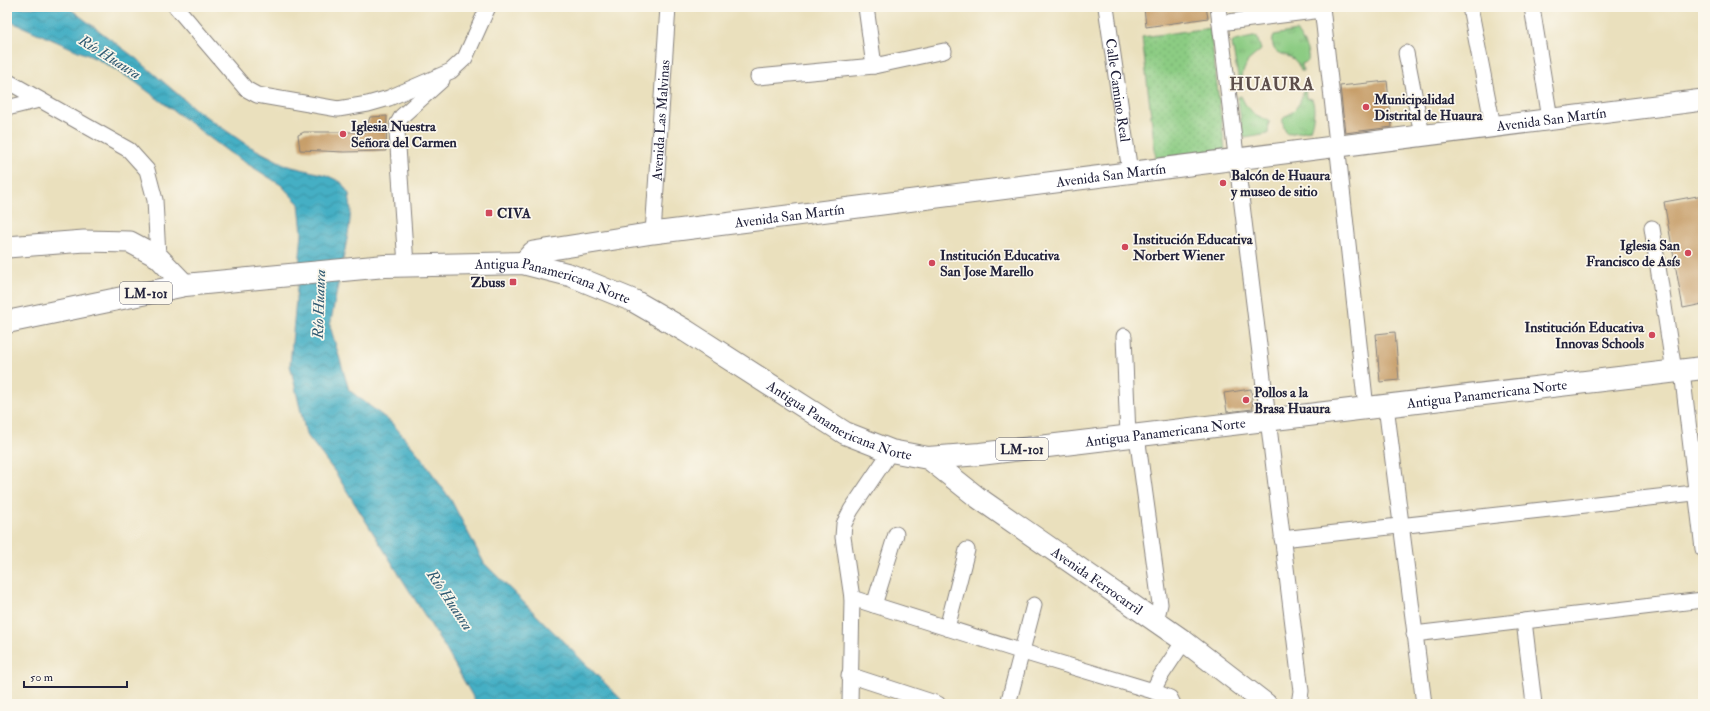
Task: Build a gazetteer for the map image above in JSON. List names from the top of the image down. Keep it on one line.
{"streets":{"main road":["Avenida San Martín","Antigua Panamericana Norte","LM-101","Avenida Ferrocarril"],"street":["Calle Camino Real","Avenida Las Malvinas"]},"crossings":[["Calle Camino Real","Avenida San Martín"],["Avenida San Martín","Avenida Las Malvinas"],["Avenida San Martín","Antigua Panamericana Norte"],["Antigua Panamericana Norte","Avenida Ferrocarril"]],"districts":["HUAURA"],"water":["Río Huaura"],"places":{"other":["Municipalidad Distrital de Huaura","Iglesia Nuestra Señora del Carmen","Balcón de Huaura y museo de sitio","Institución Educativa Norbert Wiener","Iglesia San Francisco de Asís","Institución Educativa San Jose Marello","Institución Educativa Innovas Schools","Pollos a la Brasa Huaura"],"transit":["CIVA","Zbuss"]},"scale_bar":"50 m"}
